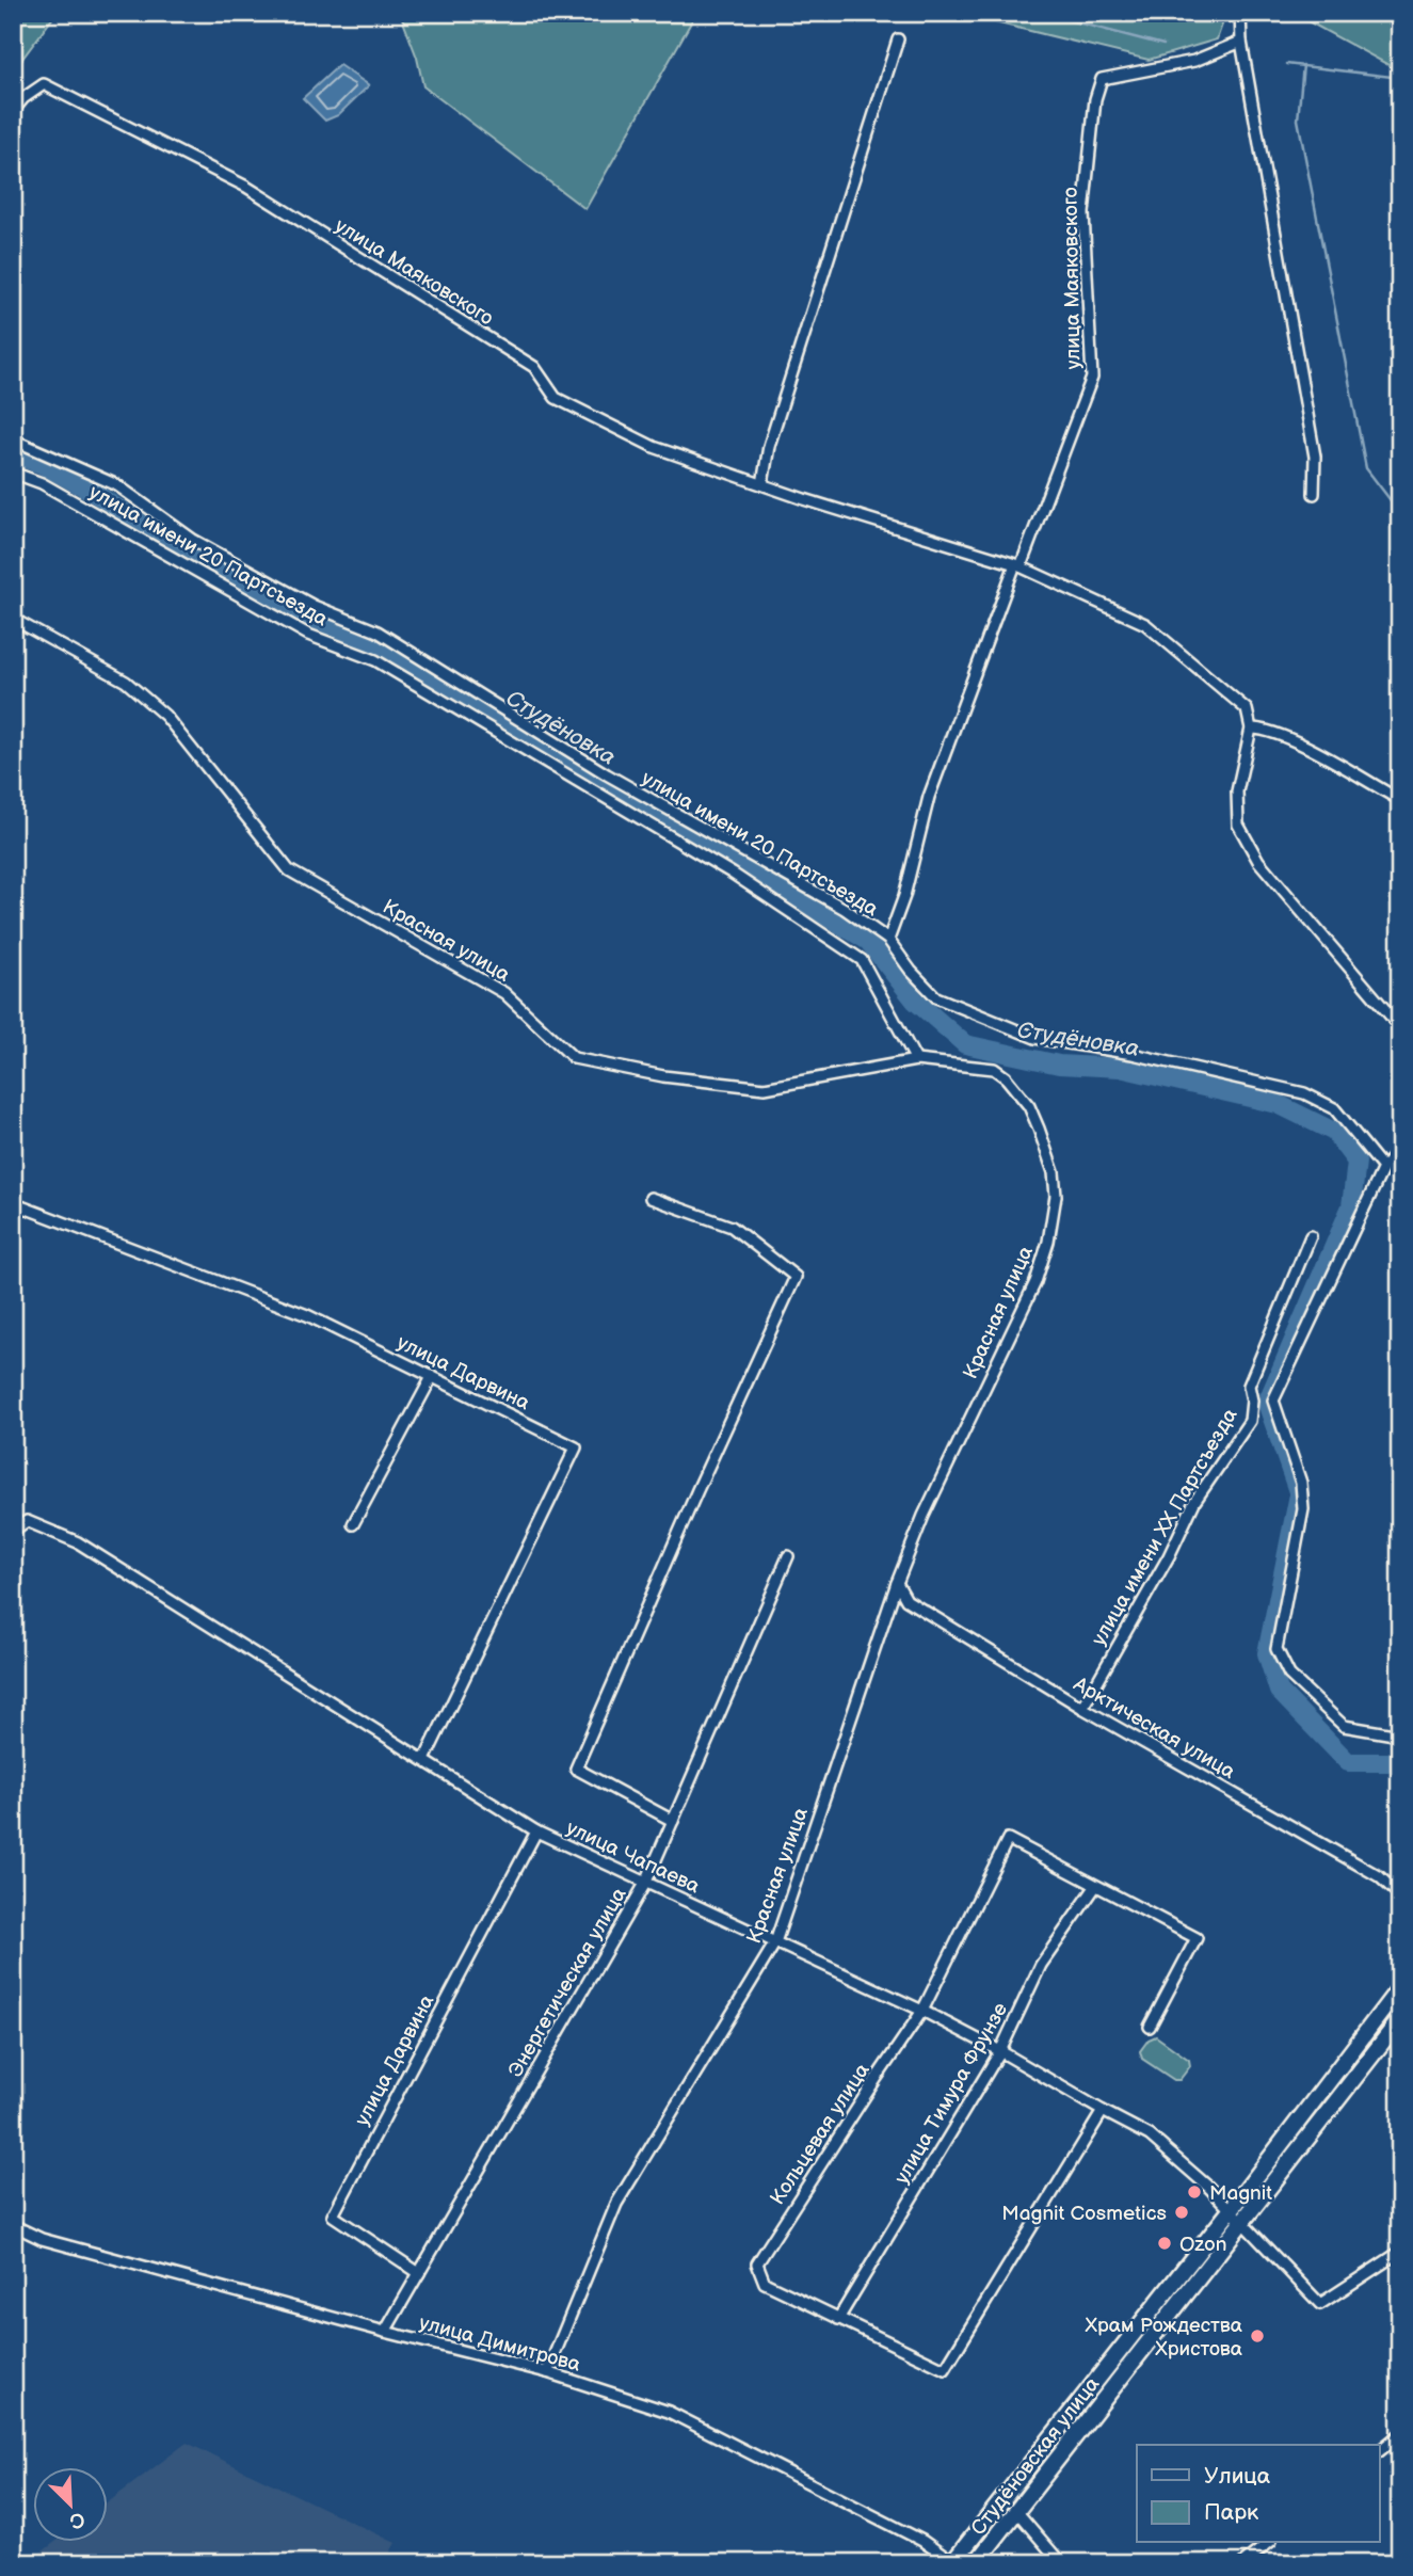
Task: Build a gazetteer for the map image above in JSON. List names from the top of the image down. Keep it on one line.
{"streets":{"main road":["Студёновская улица"],"street":["улица Маяковского","улица имени 20 Партсъезда","Красная улица","улица Дарвина","улица имени ХХ Партсъезда","Арктическая улица","улица Чапаева","Энергетическая улица","улица Тимура Фрунзе","Кольцевая улица","улица Димитрова"]},"crossings":[["улица Маяковского","улица имени 20 Партсъезда"],["улица имени 20 Партсъезда","Красная улица"],["Красная улица","Арктическая улица"],["Красная улица","улица Чапаева"],["Красная улица","улица Димитрова"],["улица Дарвина","улица Чапаева"],["улица Дарвина","Энергетическая улица"],["улица имени ХХ Партсъезда","Арктическая улица"],["улица Чапаева","Энергетическая улица"],["улица Чапаева","улица Тимура Фрунзе"],["улица Чапаева","Кольцевая улица"],["улица Чапаева","Студёновская улица"],["Энергетическая улица","улица Димитрова"],["улица Тимура Фрунзе","Кольцевая улица"],["улица Димитрова","Студёновская улица"]],"water":["Студёновка"],"places":["Magnit","Magnit Cosmetics","Ozon","Храм Рождества Христова"],"legend":["Улица","Парк"],"north":"bottom right"}
